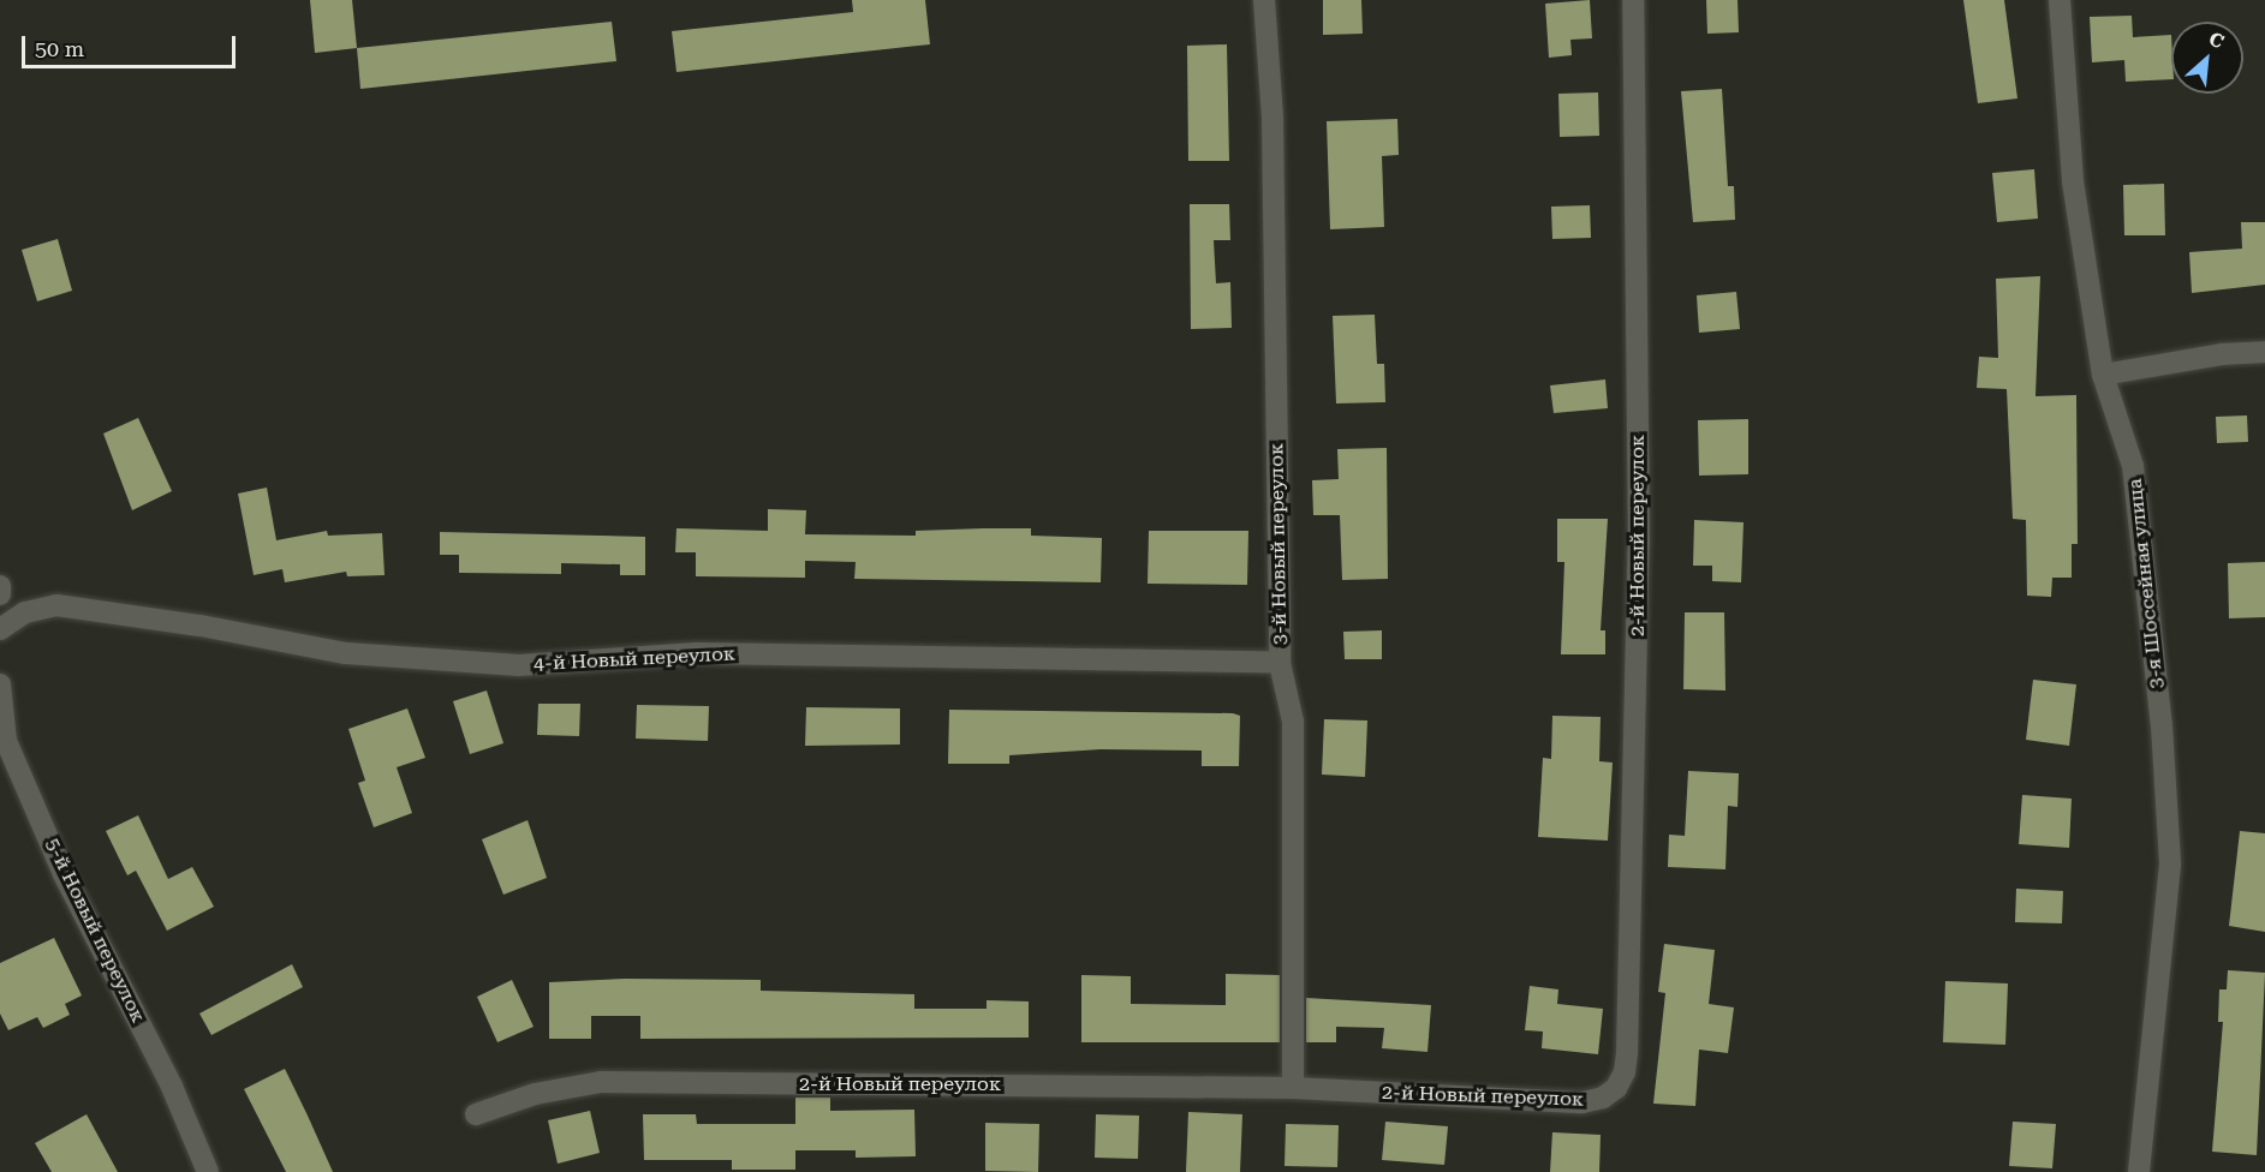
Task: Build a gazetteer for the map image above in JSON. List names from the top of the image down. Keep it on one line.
{"streets":{"street":["2-й Новый переулок","3-й Новый переулок","3-я Шоссейная улица","4-й Новый переулок","5-й Новый переулок"]},"crossings":[["2-й Новый переулок","3-й Новый переулок"],["3-й Новый переулок","4-й Новый переулок"]],"scale_bar":"50 m","north":"top right"}
